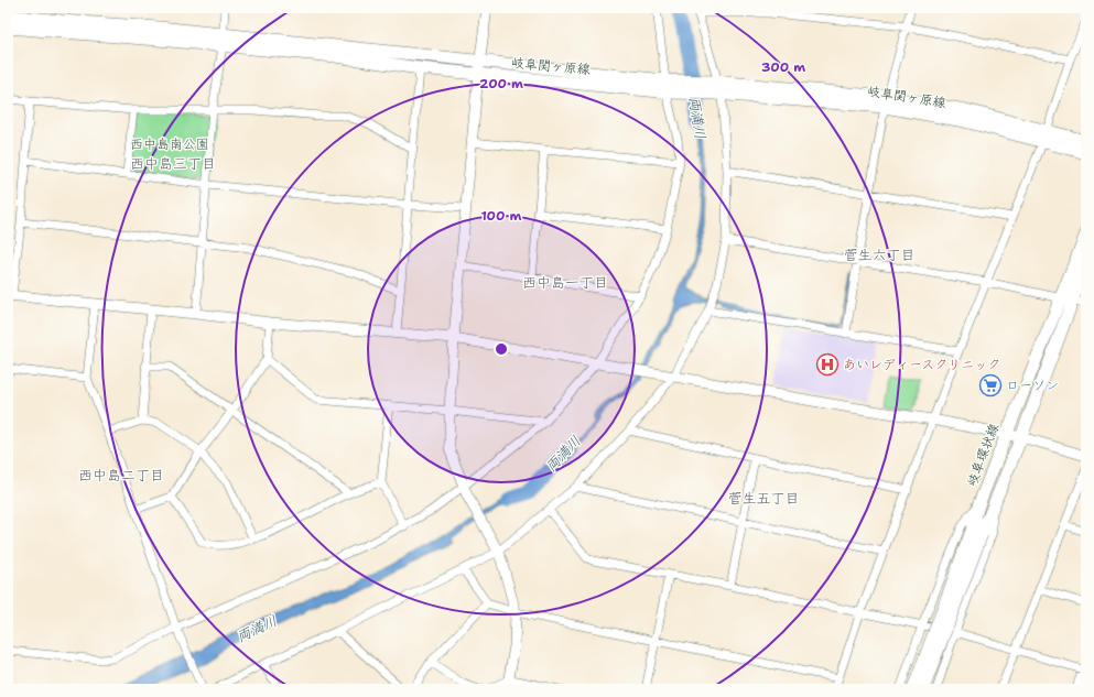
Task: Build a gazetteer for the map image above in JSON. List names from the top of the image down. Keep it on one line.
{"streets":{"main road":["岐阜関ヶ原線","岐阜環状線"]},"districts":["西中島三丁目","菅生六丁目","西中島一丁目","西中島二丁目","菅生五丁目"],"water":["両満川"],"parks":["西中島南公園"],"places":{"hospital":["あいレディースクリニック"],"supermarket":["ローソン"]},"rings":["300 m","200 m","100 m"]}
